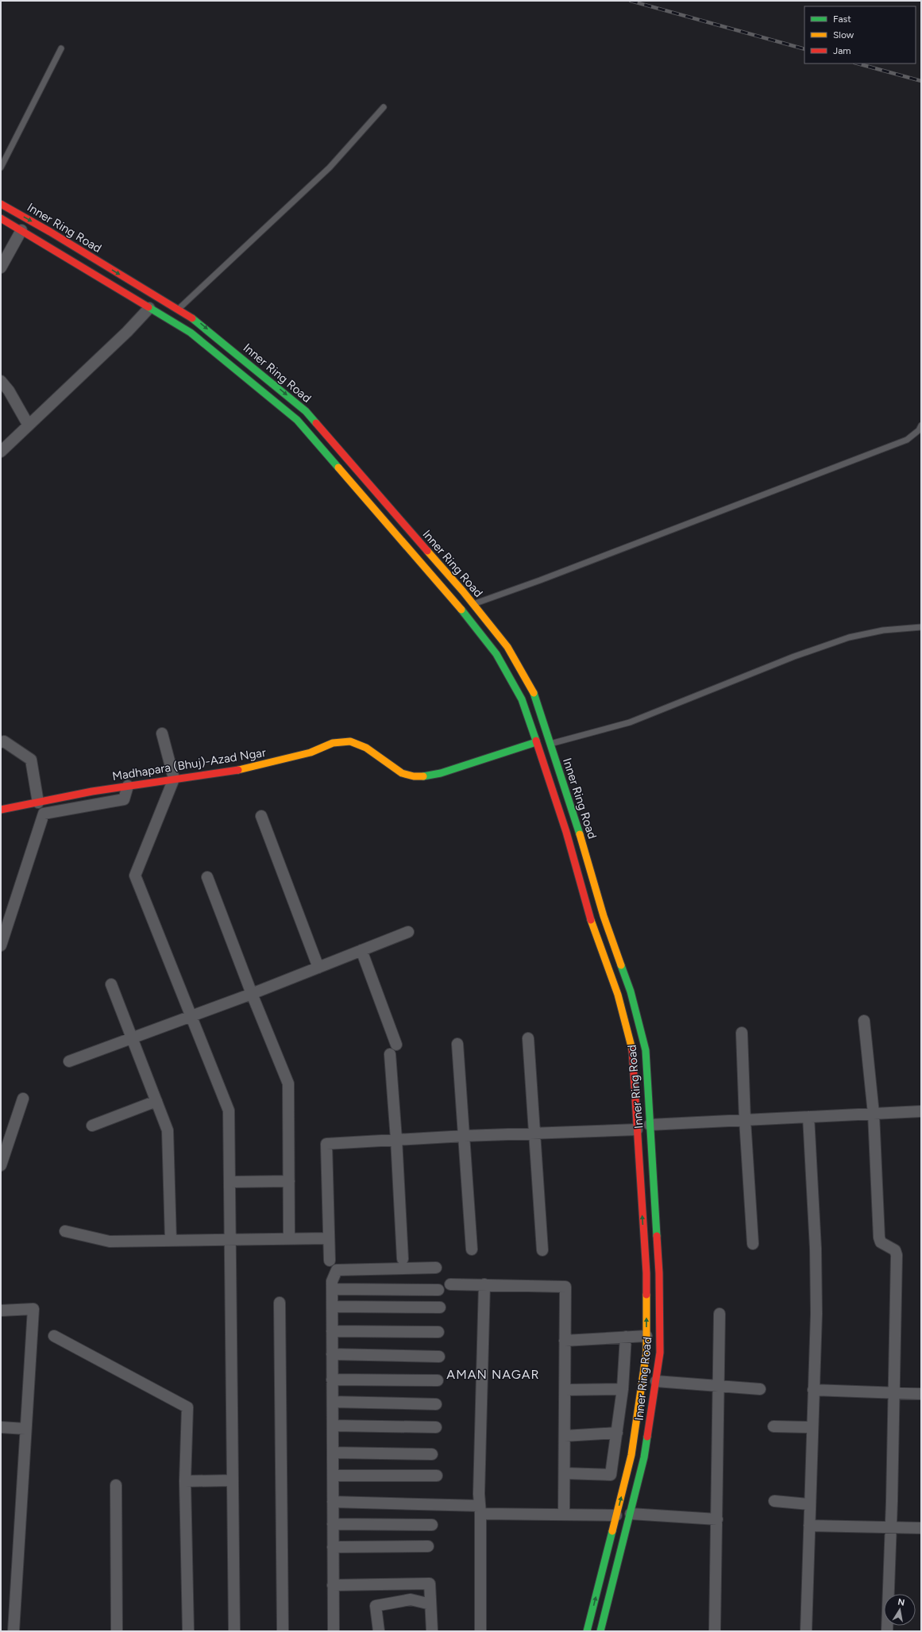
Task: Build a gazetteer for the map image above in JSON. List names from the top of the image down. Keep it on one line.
{"streets":{"main road":["Inner Ring Road","Madhapara (Bhuj)-Azad Ngar"]},"crossings":[["Inner Ring Road","Madhapara (Bhuj)-Azad Ngar"]],"districts":["AMAN NAGAR"],"legend":["Fast","Slow","Jam"],"north":"top"}
